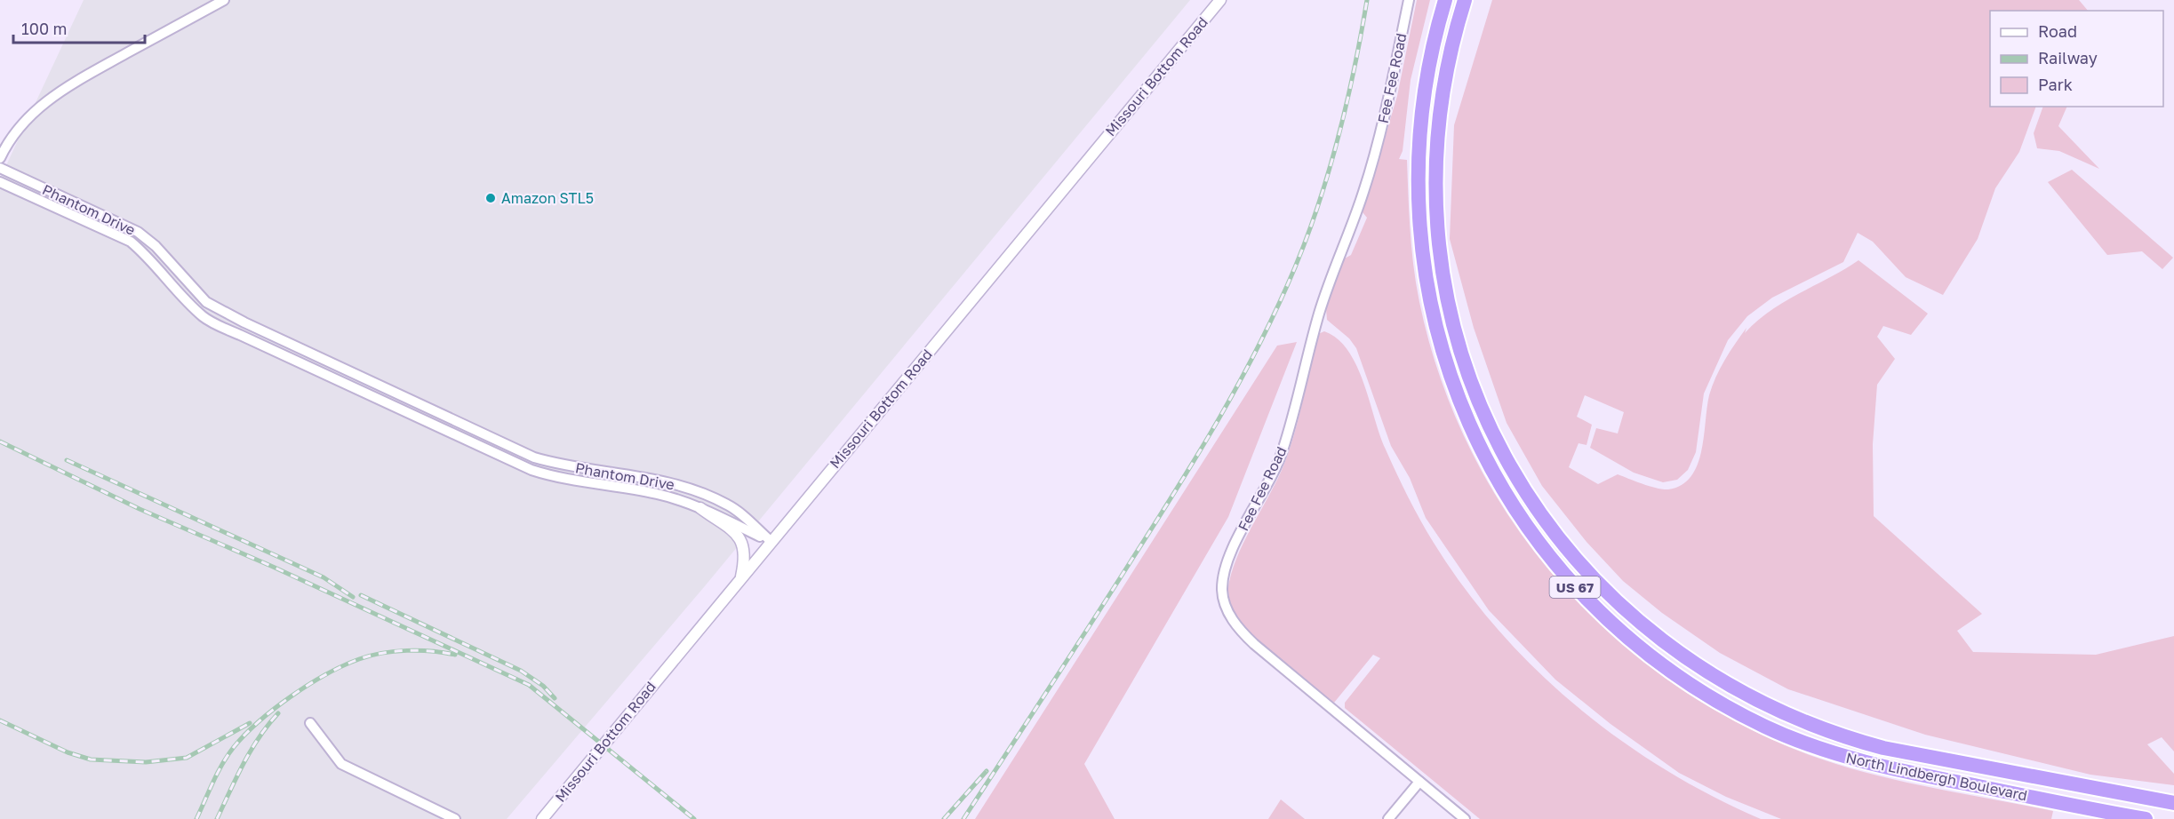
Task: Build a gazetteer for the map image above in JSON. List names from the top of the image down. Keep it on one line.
{"streets":{"highway":["US 67","North Lindbergh Boulevard"],"street":["Missouri Bottom Road","Fee Fee Road","Phantom Drive"]},"crossings":[["Missouri Bottom Road","Phantom Drive"]],"places":["Amazon STL5"],"legend":["Road","Railway","Park"],"scale_bar":"100 m"}
